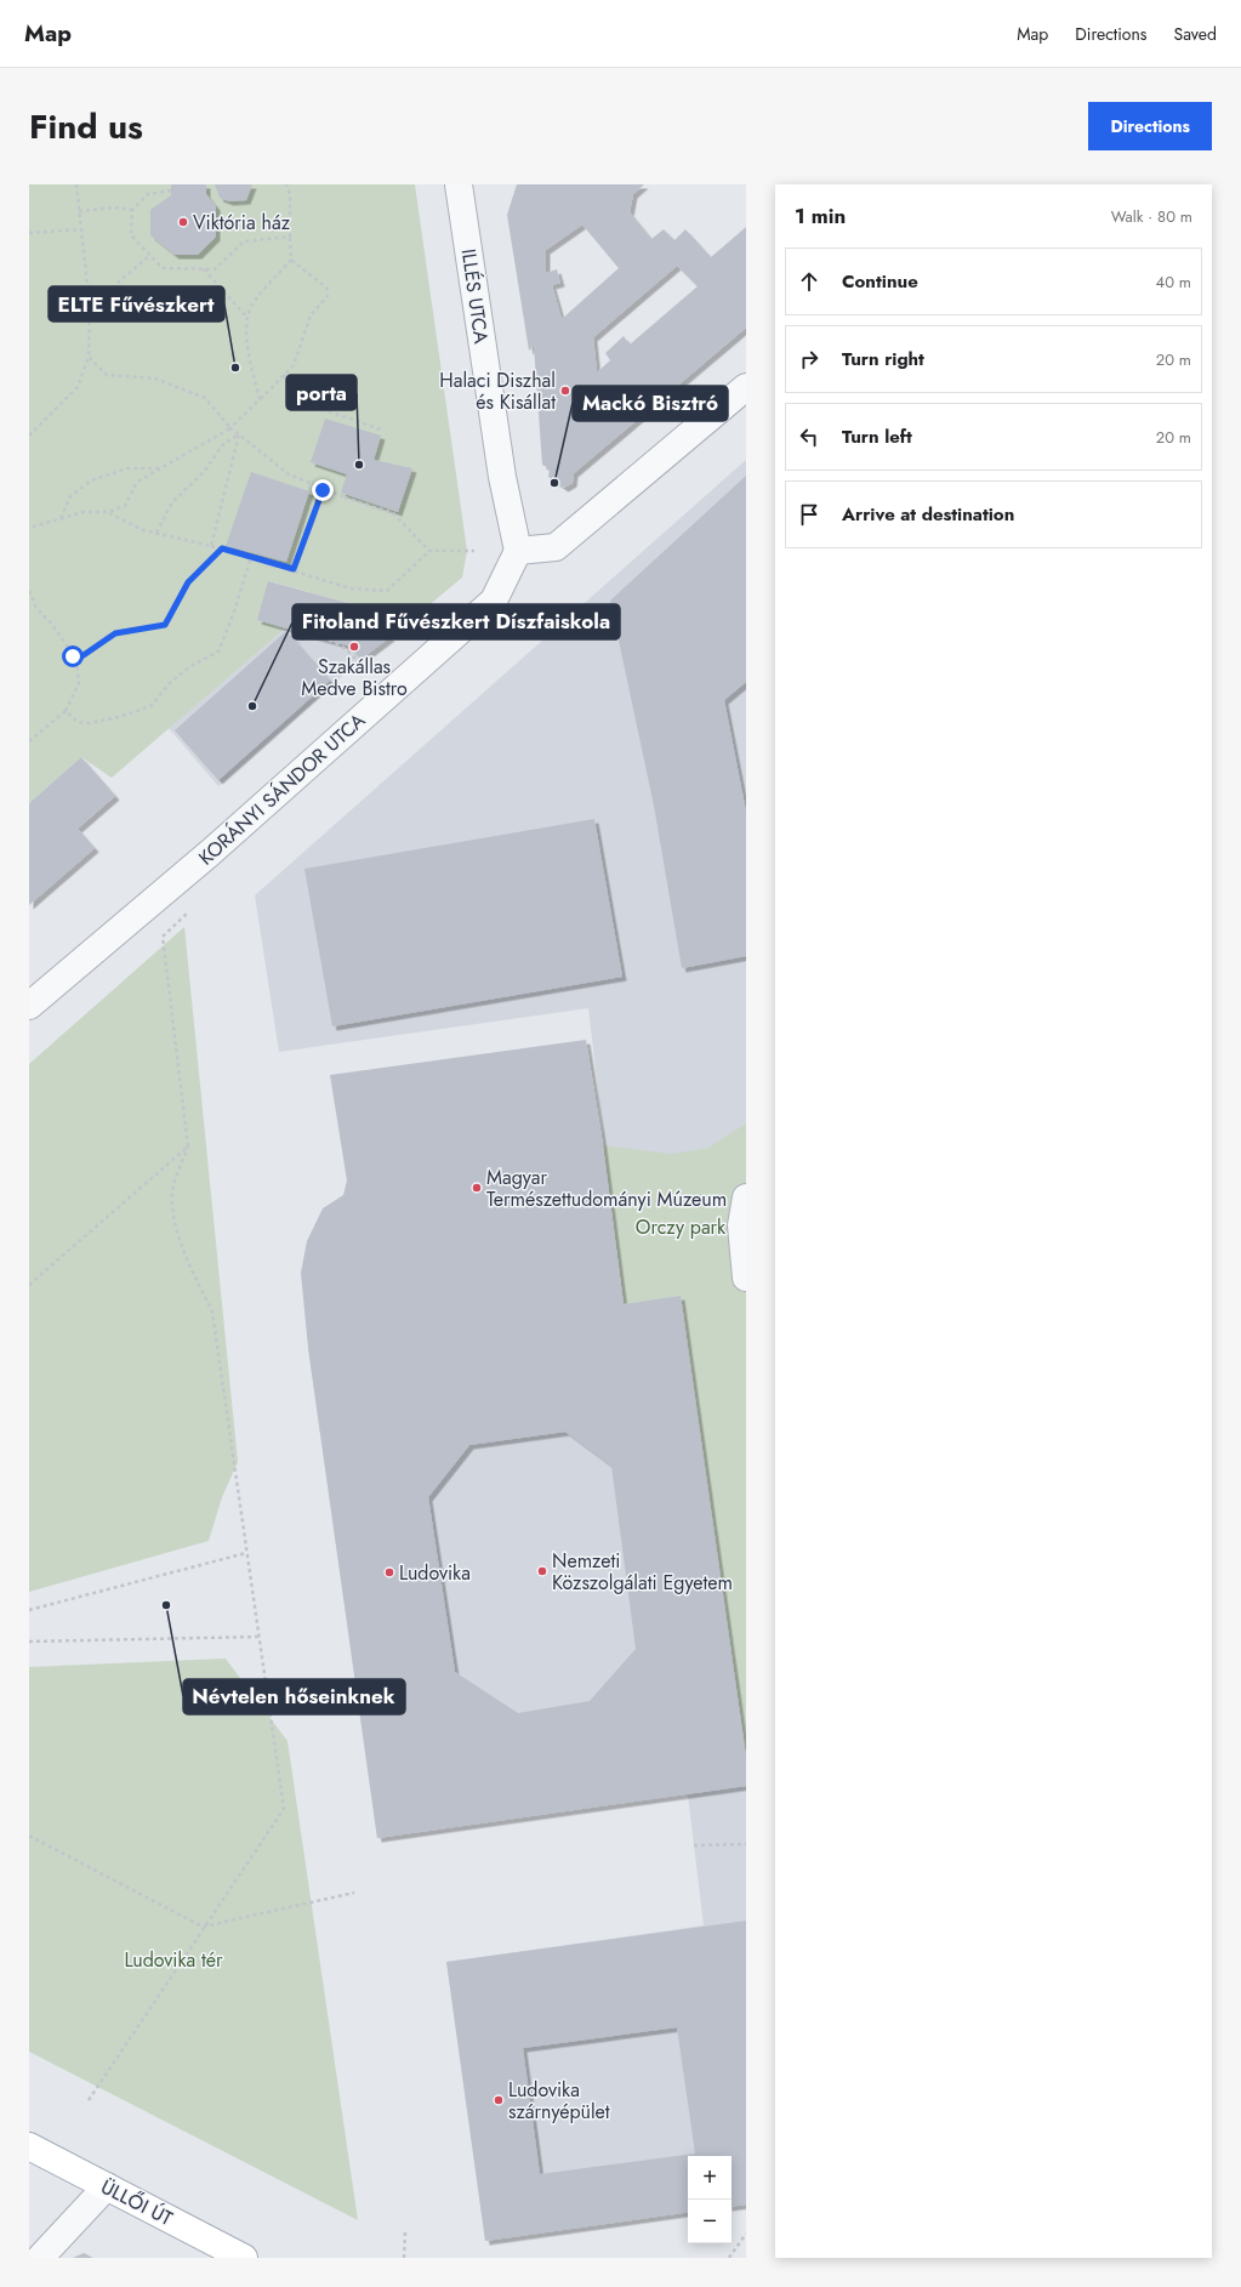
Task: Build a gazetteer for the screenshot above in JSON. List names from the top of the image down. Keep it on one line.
{"streets":{"main road":["ÜLLŐI ÚT"],"street":["ILLÉS UTCA","KORÁNYI SÁNDOR UTCA"]},"crossings":[["ILLÉS UTCA","KORÁNYI SÁNDOR UTCA"]],"parks":["Orczy park","Ludovika tér"],"places":["Viktória ház","ELTE Fűvészkert","Halaci Diszhal és Kisállat","porta","Mackó Bisztró","Szakállas Medve Bistro","Fitoland Fűvészkert Díszfaiskola","Magyar Természettudományi Múzeum","Nemzeti Közszolgálati Egyetem","Ludovika","Névtelen hőseinknek","Ludovika szárnyépület"],"page":{"header":"Map","nav":["Map","Directions","Saved"],"title":"Find us","buttons":"Directions","heading":["1 min","Walk · 80 m"],"list":[["Continue","40 m"],["Turn right","20 m"],["Turn left","20 m"],"Arrive at destination"],"map_buttons":["+","−"]}}
